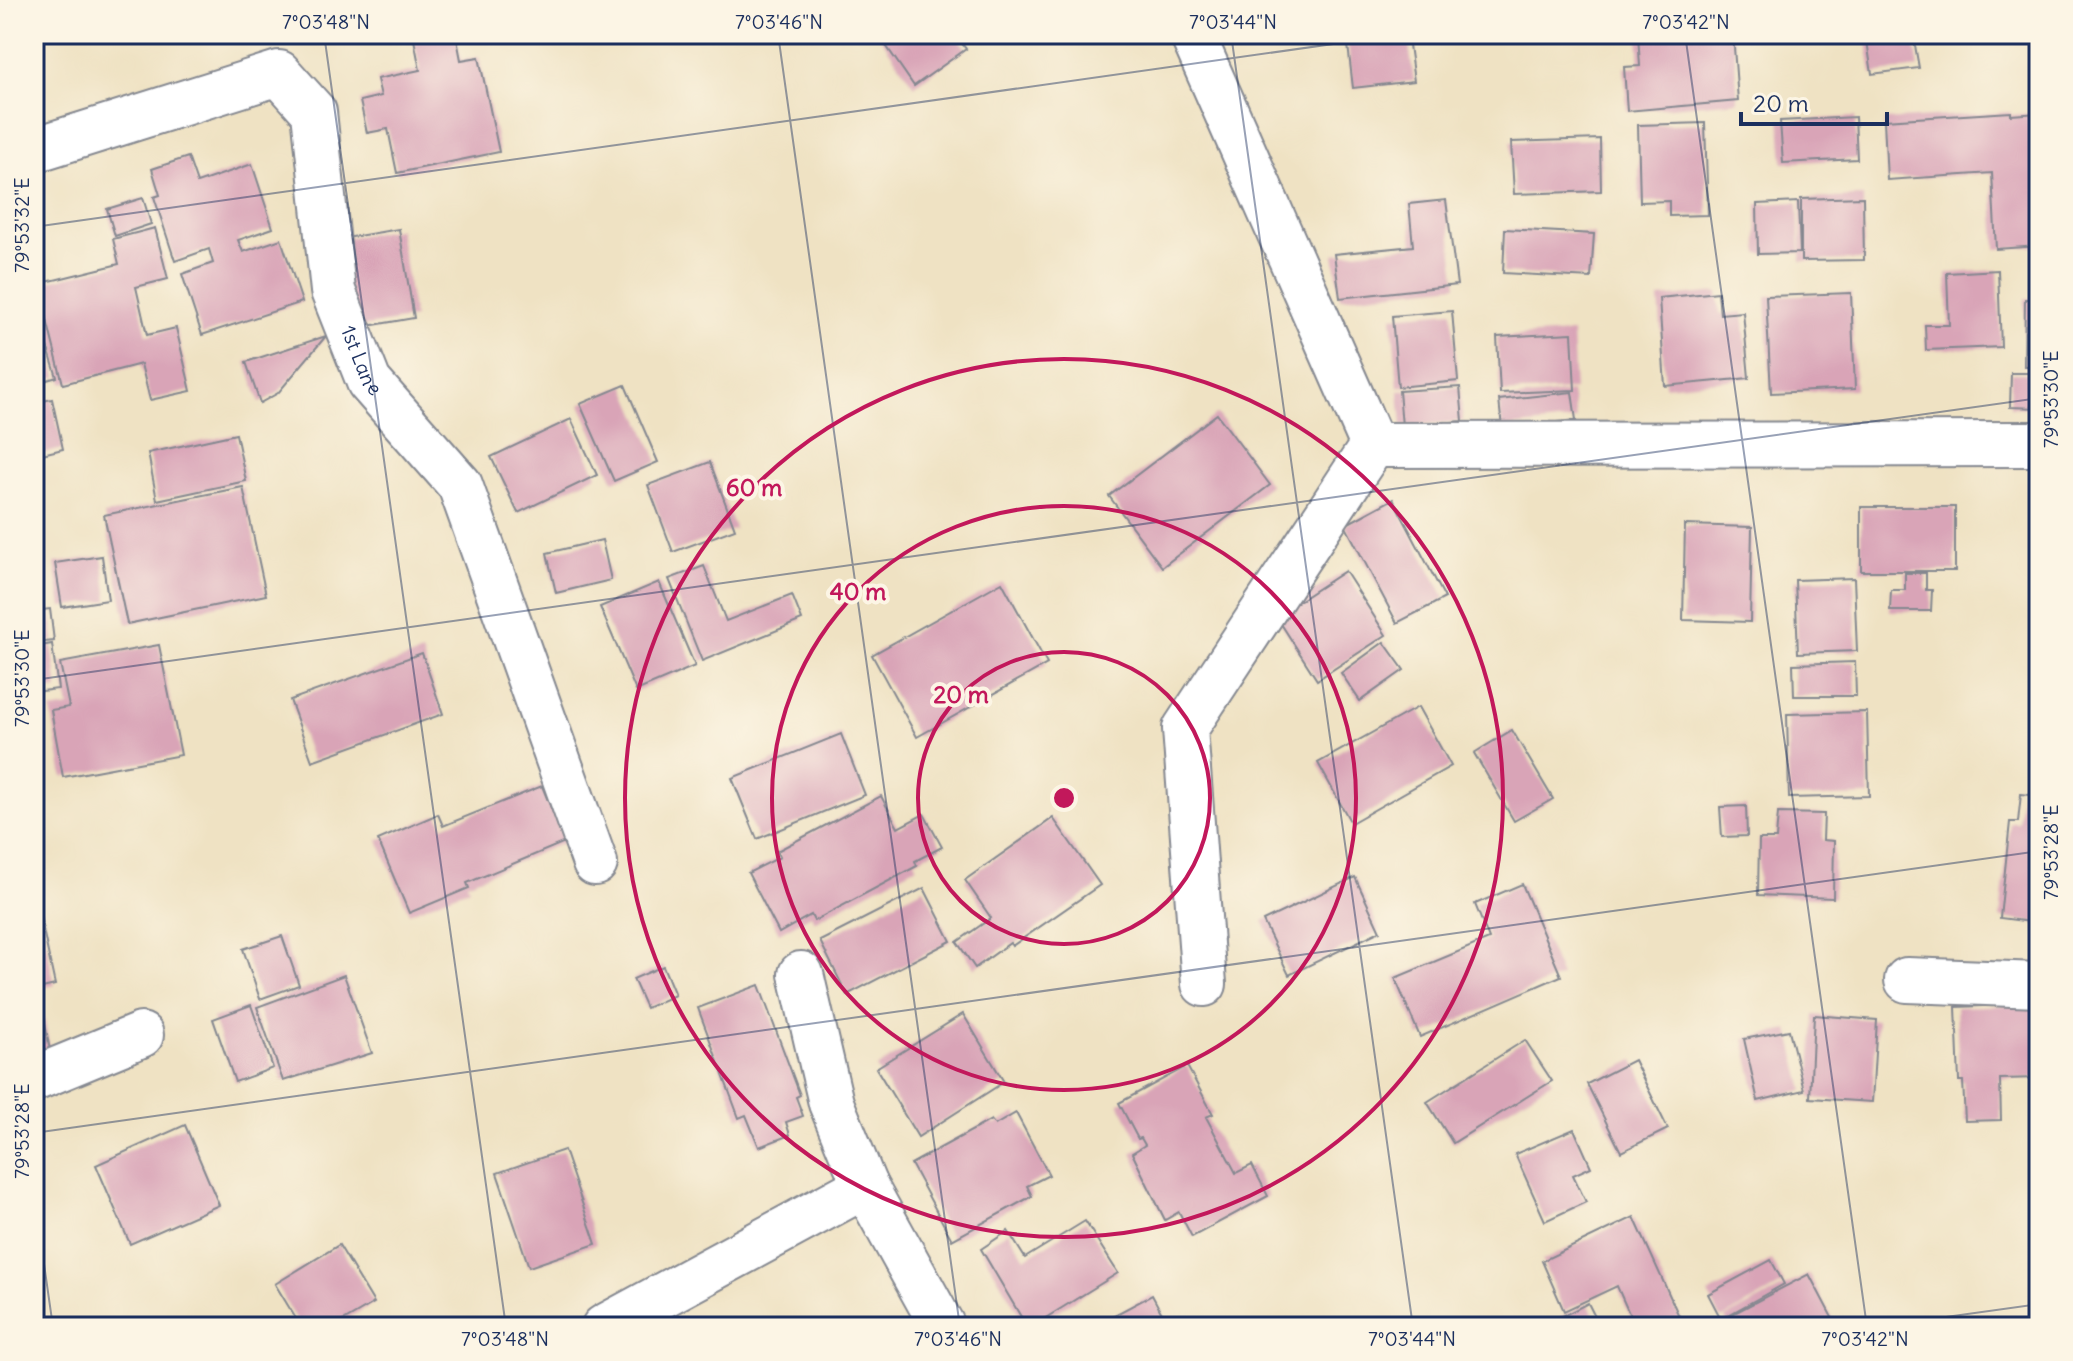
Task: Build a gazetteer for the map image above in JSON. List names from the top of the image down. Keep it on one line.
{"streets":{"street":["1st Lane"]},"scale_bar":"20 m","coordinates":["7°03'48\"N","7°03'46\"N","7°03'44\"N","7°03'42\"N","79°53'32\"E","79°53'30\"E","79°53'28\"E"],"rings":["60 m","40 m","20 m"]}
